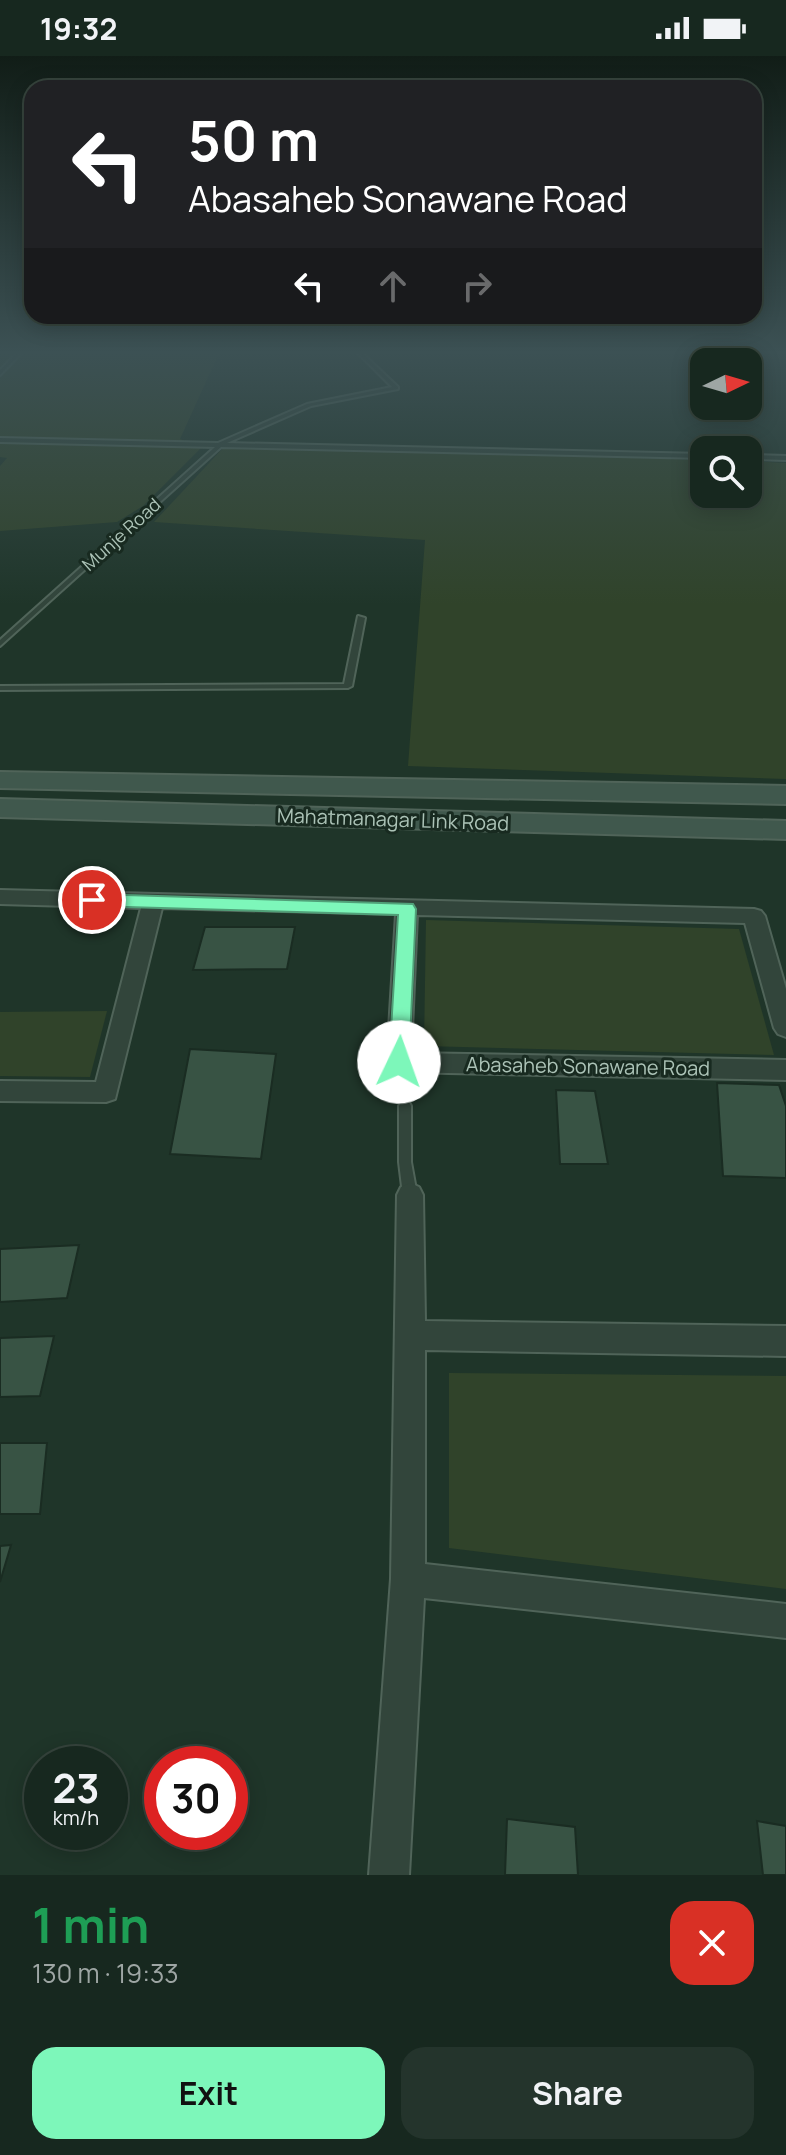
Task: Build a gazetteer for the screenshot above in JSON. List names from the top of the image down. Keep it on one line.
{"streets":{"main road":["Mahatmanagar Link Road"],"street":["Abasaheb Sonawane Road"],"lane":["Munje Road"]},"north":"right","page":{"status":"19:32","turn":["50 m","Abasaheb Sonawane Road"],"speed":"23 km/h","limit":"30","heading":["1 min","130 m · 19:33"],"buttons":["Exit","Share"]}}
